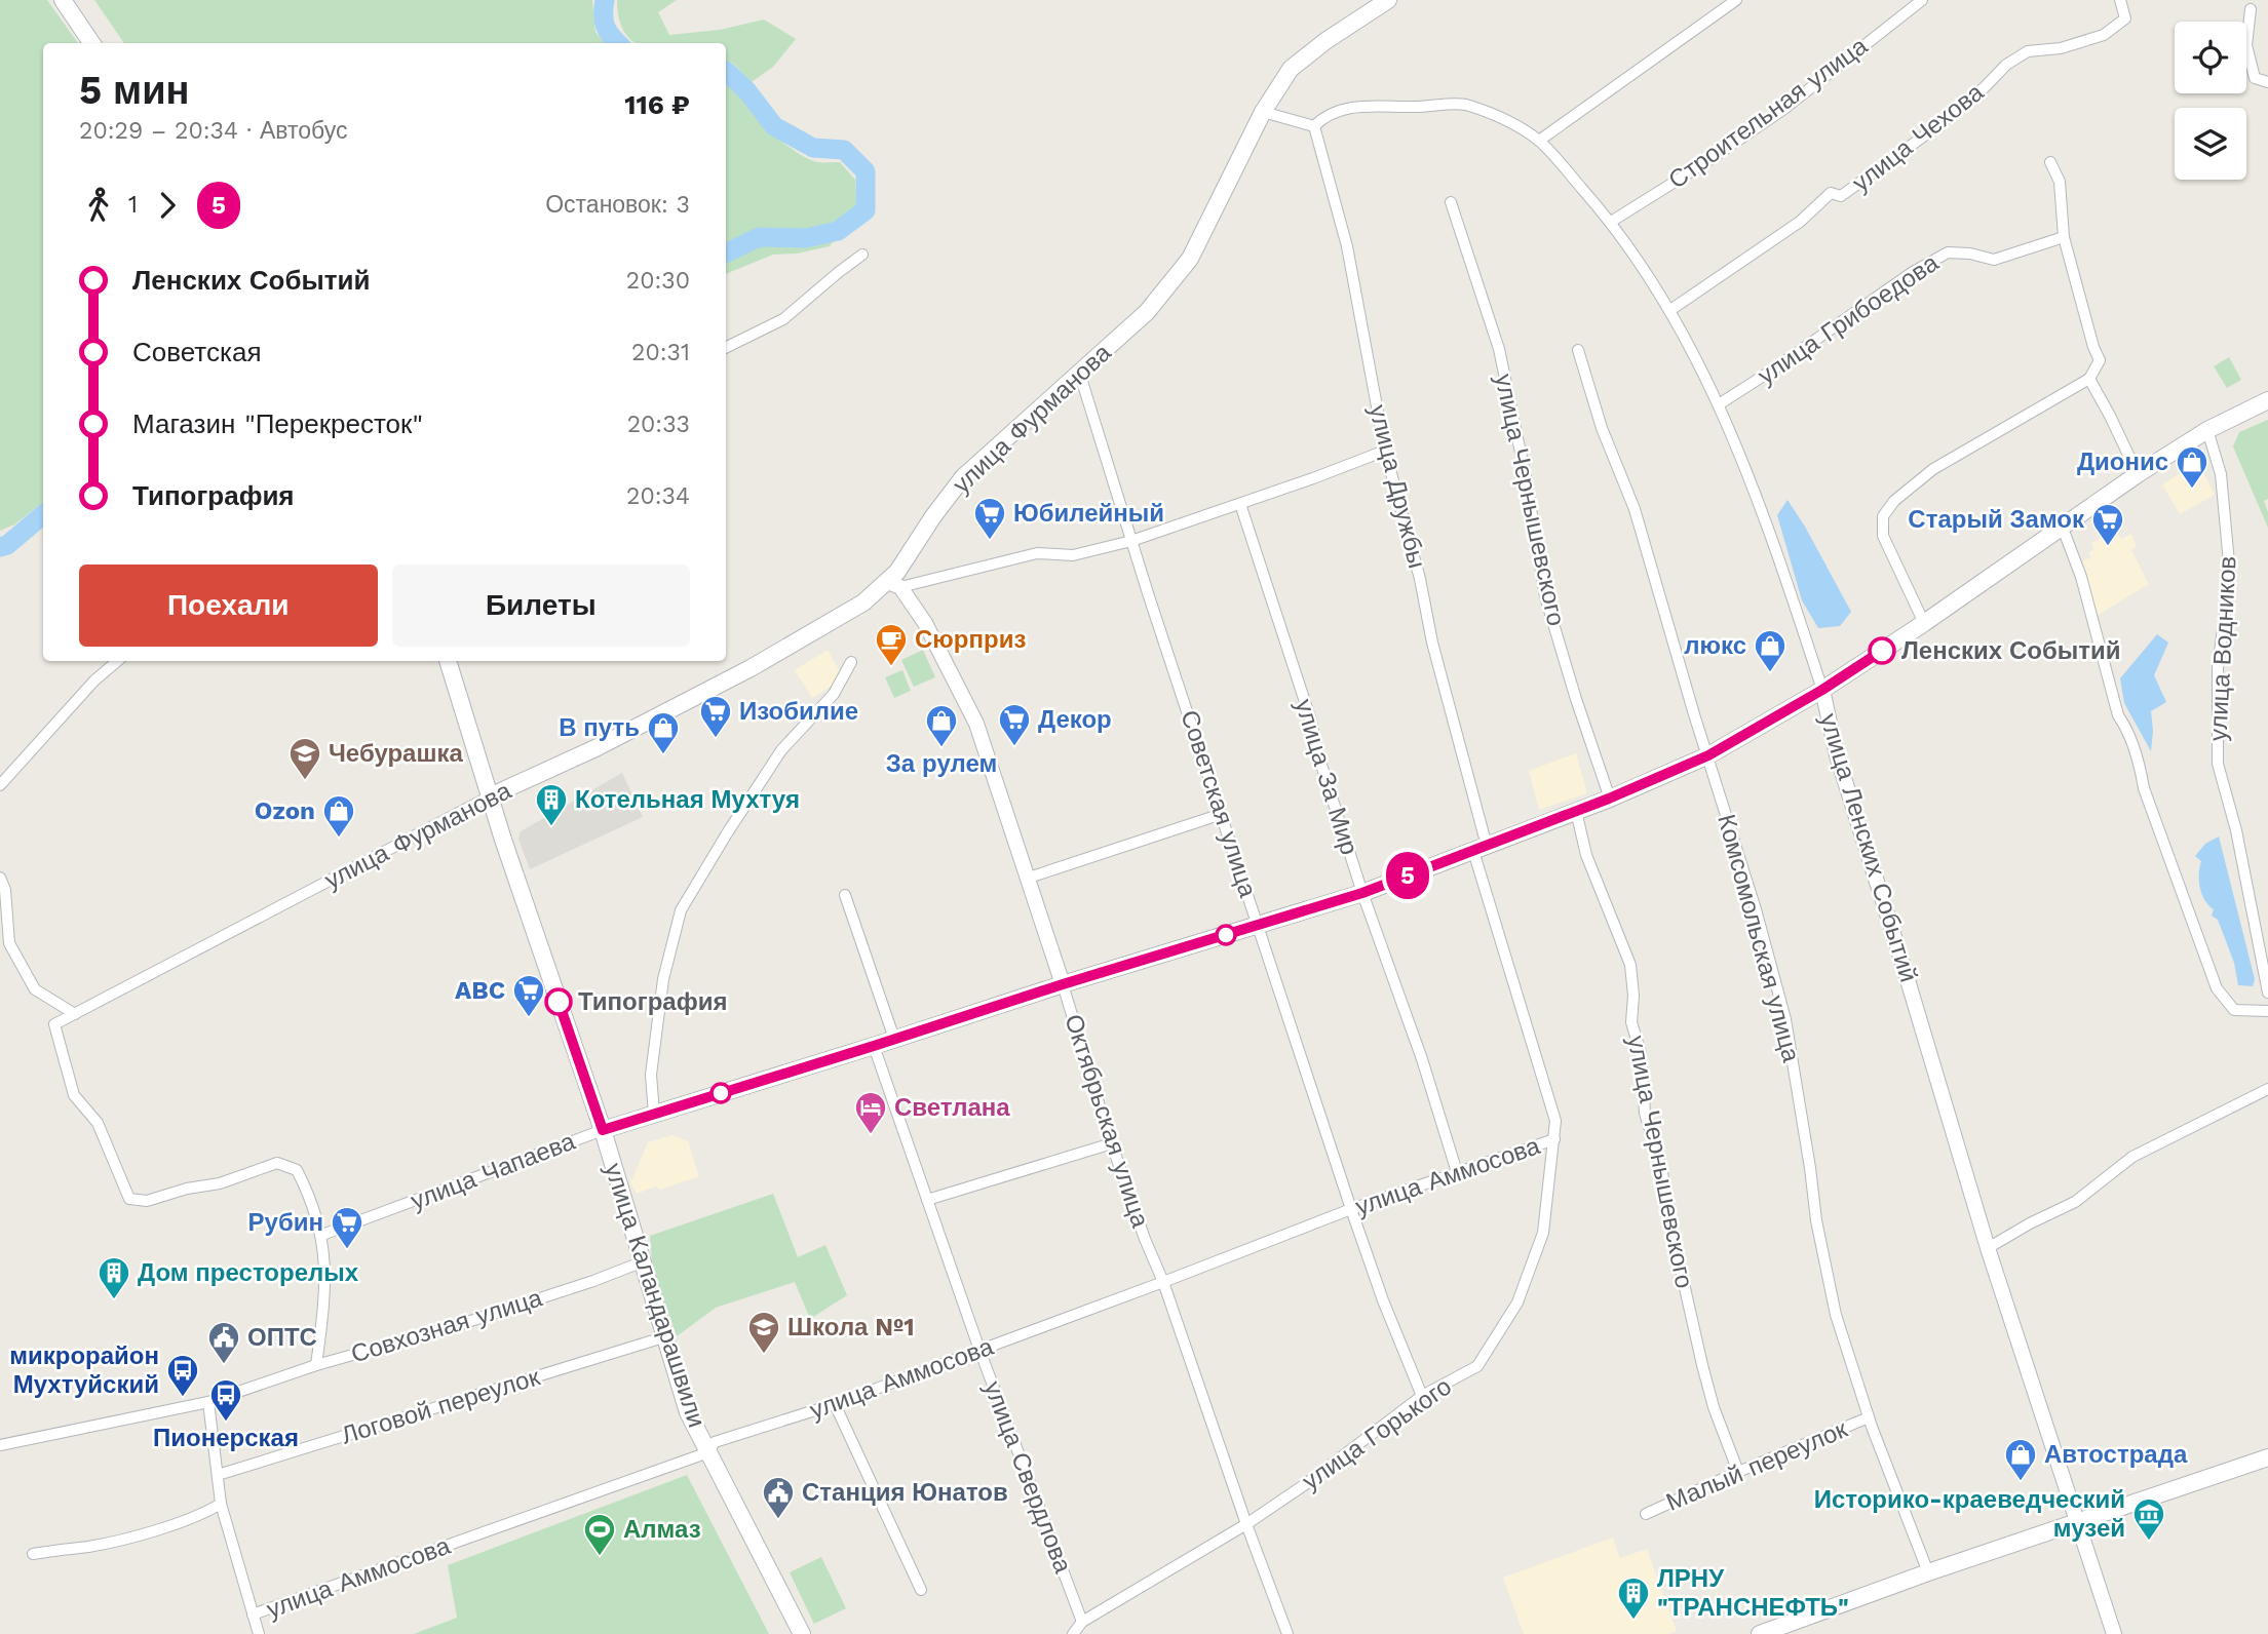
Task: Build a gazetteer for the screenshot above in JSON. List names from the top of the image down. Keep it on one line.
{"streets":{"main road":["улица Фурманова","улица Чапаева","улица Каландарашвили"],"street":["Строительная улица","улица Чехова","улица Грибоедова","улица Дружбы","улица Чернышевского","улица Водников","улица За Мир","Советская улица","улица Ленских Событий","Комсомольская улица","Октябрьская улица","улица Аммосова","Совхозная улица","Логовой переулок","улица Горького","Малый переулок","улица Свердлова"]},"crossings":[["Строительная улица","улица Ленских Событий"],["улица Чехова","улица Ленских Событий"],["улица Грибоедова","улица Ленских Событий"],["улица Фурманова","Советская улица"],["улица Фурманова","Октябрьская улица"],["улица Фурманова","улица Чапаева"],["улица Фурманова","улица Каландарашвили"],["улица Дружбы","улица Ленских Событий"],["улица Дружбы","улица Чапаева"],["улица Дружбы","улица Горького"],["улица Чернышевского","улица Чапаева"],["улица Чернышевского","Малый переулок"],["улица Водников","улица Чапаева"],["улица За Мир","улица Чапаева"],["улица За Мир","улица Аммосова"],["Советская улица","улица Чапаева"],["Советская улица","улица Аммосова"],["Советская улица","улица Горького"],["улица Ленских Событий","улица Чапаева"],["Комсомольская улица","улица Чапаева"],["Комсомольская улица","Малый переулок"],["Октябрьская улица","улица Чапаева"],["Октябрьская улица","улица Аммосова"],["Октябрьская улица","улица Горького"],["улица Чапаева","улица Каландарашвили"],["улица Чапаева","улица Горького"],["улица Чапаева","улица Свердлова"],["улица Аммосова","улица Каландарашвили"],["улица Аммосова","улица Горького"],["улица Аммосова","улица Свердлова"],["улица Каландарашвили","Совхозная улица"],["улица Каландарашвили","Логовой переулок"],["улица Горького","улица Свердлова"]],"places":{"shop":["Дионис","люкс","За рулем","В путь","Ozon","Автострада"],"supermarket":["Юбилейный","Старый Замок","Изобилие","Декор","ABC","Рубин"],"other":["Ленских Событий","Типография"],"cafe":["Сюрприз"],"school or university":["Чебурашка","Школа №1"],"building":["Котельная Мухтуя","Дом престорелых","ЛРНУ \"ТРАНСНЕФТЬ\""],"hotel":["Светлана"],"public building":["ОПТС","Станция Юнатов"],"bus stop":["микрорайон Мухтуйский","Пионерская"],"museum":["Историко-краеведческий музей"],"sports":["Алмаз"]},"lines":["bus line 5"],"page":{"on_map":"5","heading":["5 мин","20:29 – 20:34 · Автобус","116 ₽"],"legs":["1","5","Остановок: 3"],"list":[{"name":"Ленских Событий","value":"20:30"},{"name":"Советская","value":"20:31"},{"name":"Магазин \"Перекресток\"","value":"20:33"},{"name":"Типография","value":"20:34"}],"buttons":["Поехали","Билеты"]}}
